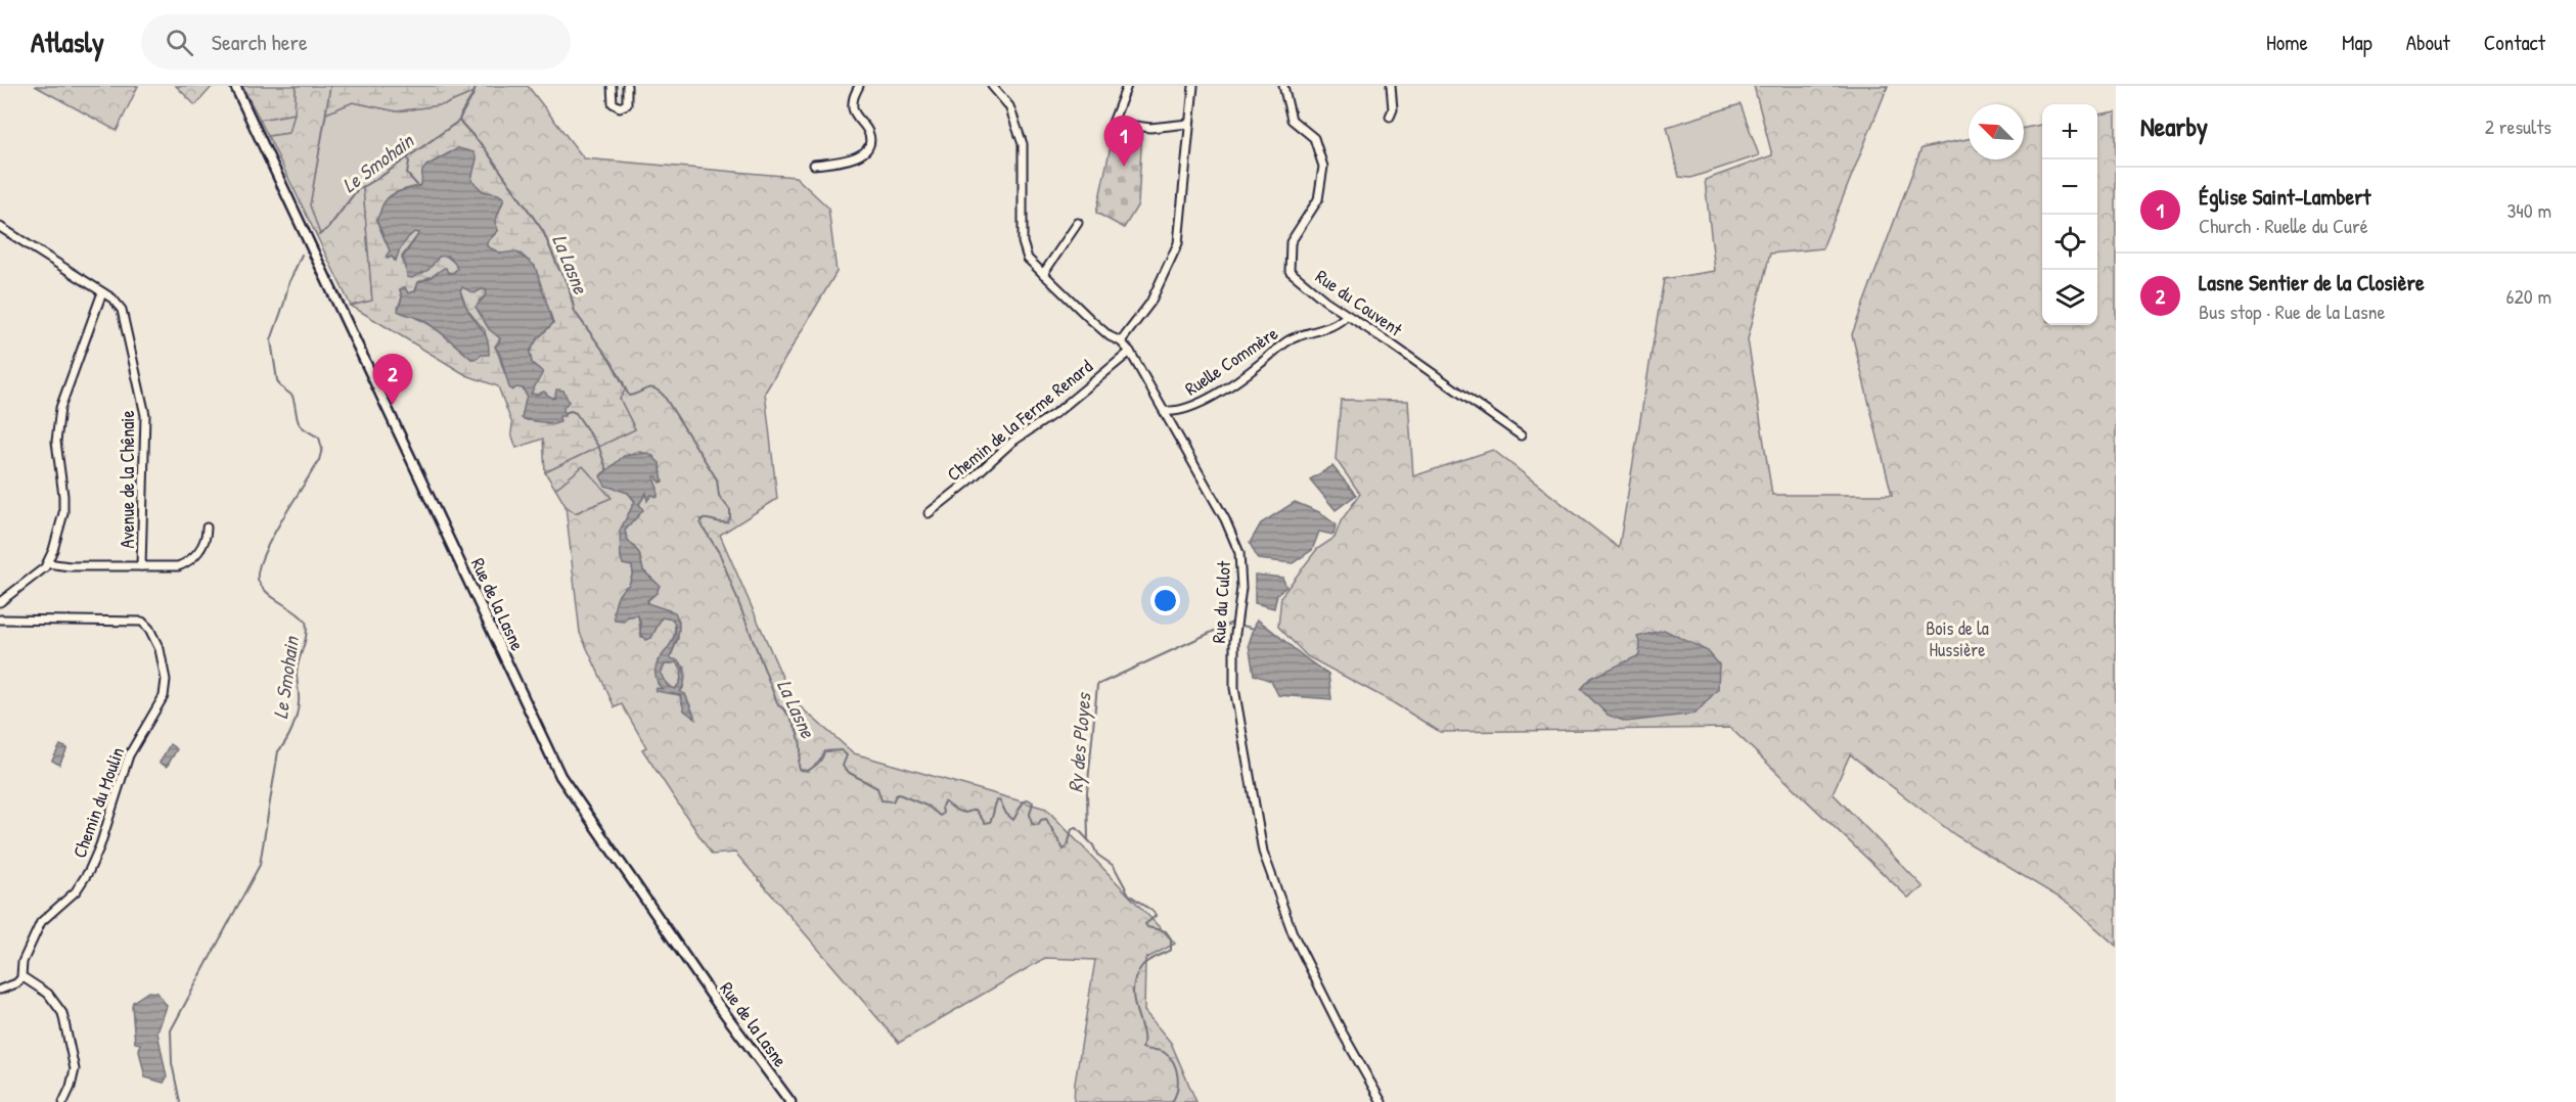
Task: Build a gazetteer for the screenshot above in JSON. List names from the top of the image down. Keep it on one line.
{"streets":{"street":["Rue du Couvent","Ruelle Commère","Chemin de la Ferme Renard","Avenue de la Chênaie","Rue du Culot","Rue de la Lasne","Chemin du Moulin"]},"crossings":[["Rue du Couvent","Ruelle Commère"],["Ruelle Commère","Rue du Culot"],["Chemin de la Ferme Renard","Rue du Culot"]],"water":["Le Smohain","La Lasne","Ry des Ployes"],"parks":["Bois de la Hussière"],"north":"top left","page":{"header":"Atlasly","search":"Search here","nav":["Home","Map","About","Contact"],"heading":["Nearby","2 results"],"map_buttons":["+","−"],"pins":["1","2"],"list":[{"mark":"1","name":"Église Saint-Lambert","note":"Church · Ruelle du Curé","value":"340 m"},{"mark":"2","name":"Lasne Sentier de la Closière","note":"Bus stop · Rue de la Lasne","value":"620 m"}]}}
